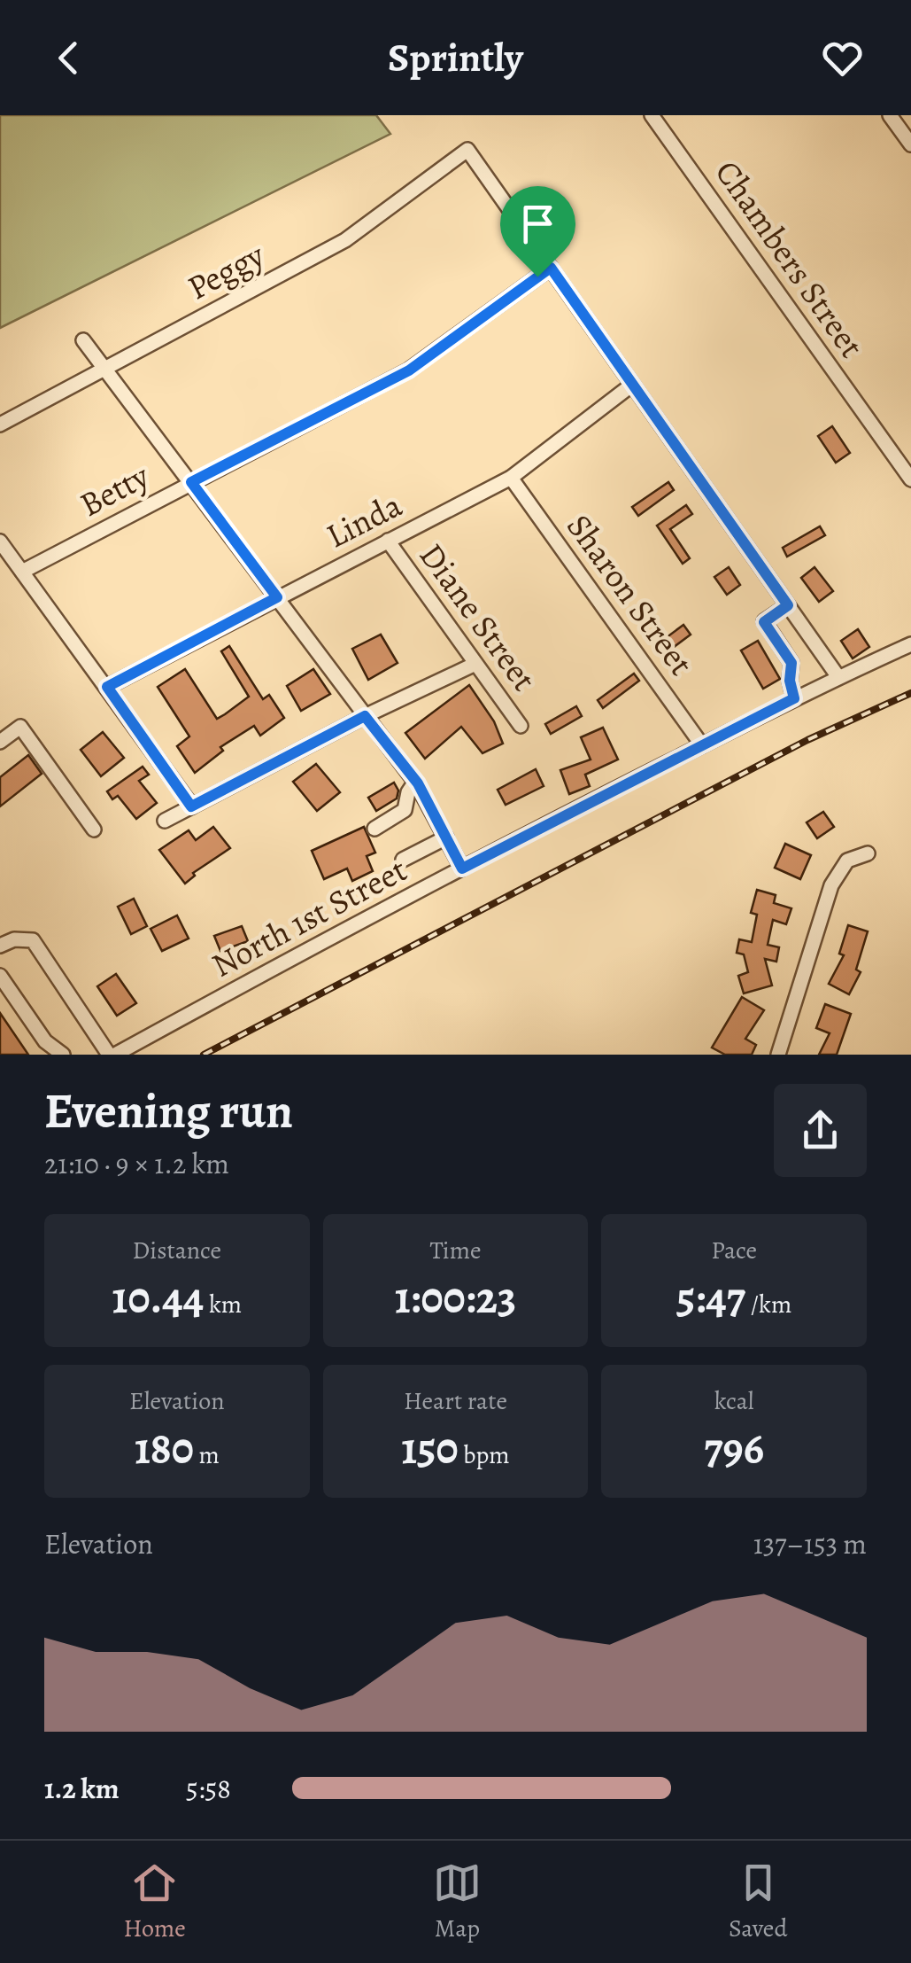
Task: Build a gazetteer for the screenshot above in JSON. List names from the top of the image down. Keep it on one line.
{"streets":{"street":["Chambers Street","Peggy","Betty","Linda","Sharon Street","Diane Street","North 1st Street"]},"crossings":[["Peggy","Betty"],["Linda","Sharon Street"],["Linda","Diane Street"],["Sharon Street","North 1st Street"]],"page":{"header":"Sprintly","heading":["Evening run","21:10 · 9 × 1.2 km"],"stats":[["Distance","10.44 km"],["Time","1:00:23"],["Pace","5:47 /km"],["Elevation","180 m"],["Heart rate","150 bpm"],["kcal","796"]],"chart":["Elevation","137–153 m"],"list":[{"name":"1.2 km","note":"5:58"}],"tabs":["Home","Map","Saved"]}}
